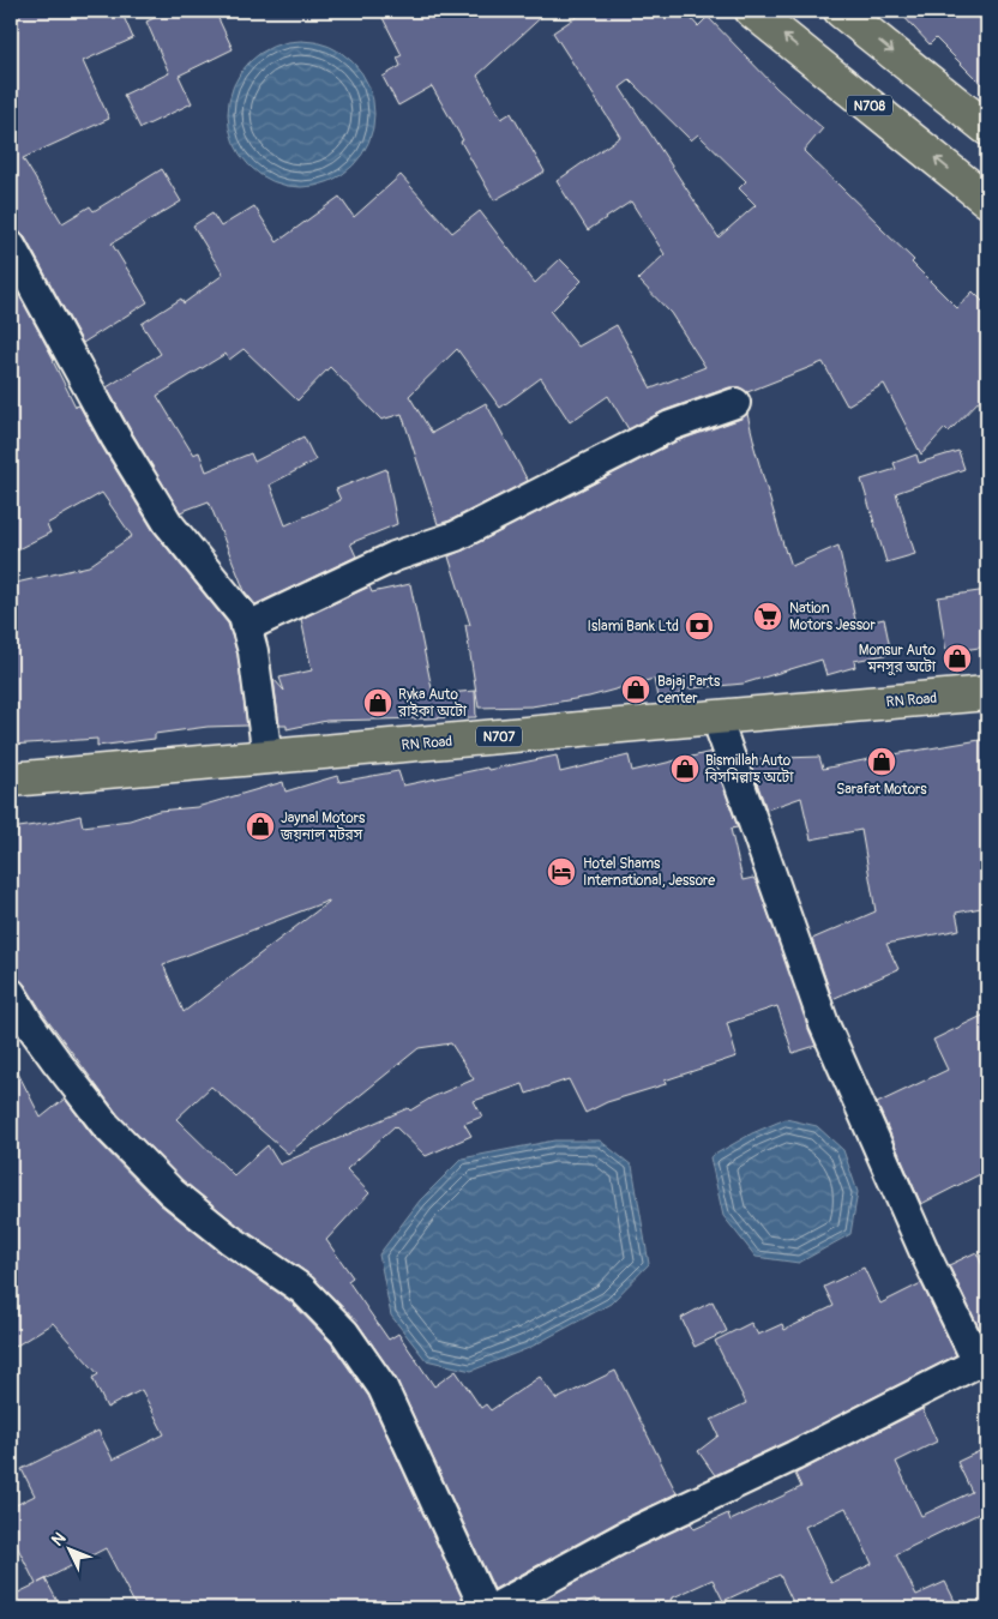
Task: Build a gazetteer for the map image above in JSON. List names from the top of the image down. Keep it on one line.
{"streets":{"highway":["N708","RN Road","N707"]},"places":{"supermarket":["Nation Motors Jessor"],"bank":["Islami Bank Ltd"],"shop":["Monsur Auto মনসুর অটো","Bajaj Parts center","Ryka Auto রাইকা অটো","Sarafat Motors","Bismillah Auto বিসমিল্লাহ অটো","Jaynal Motors জয়নাল মটরস"],"hotel":["Hotel Shams International, Jessore"]},"north":"top left"}
